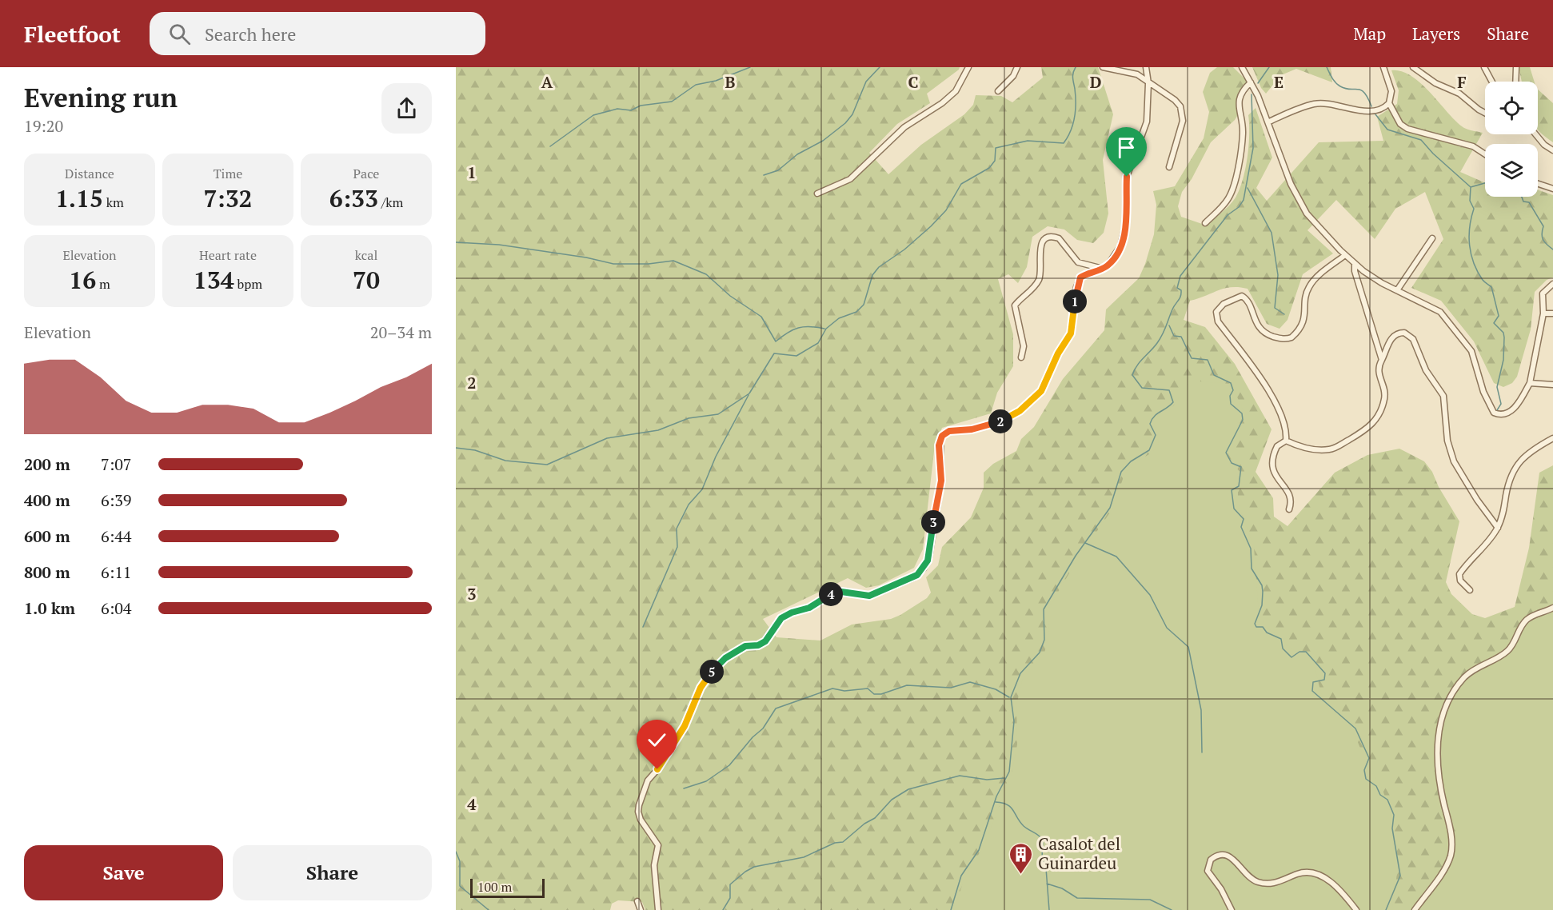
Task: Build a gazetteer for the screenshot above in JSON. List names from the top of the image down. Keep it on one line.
{"places":{"building":["Casalot del Guinardeu"]},"scale_bar":"100 m","page":{"header":"Fleetfoot","search":"Search here","nav":["Map","Layers","Share"],"heading":["Evening run","19:20"],"stats":[["Distance","1.15 km"],["Time","7:32"],["Pace","6:33 /km"],["Elevation","16 m"],["Heart rate","134 bpm"],["kcal","70"]],"pins":["1","2","3","4","5"],"chart":["Elevation","20–34 m"],"list":[{"name":"200 m","note":"7:07"},{"name":"400 m","note":"6:39"},{"name":"600 m","note":"6:44"},{"name":"800 m","note":"6:11"},{"name":"1.0 km","note":"6:04"}],"buttons":["Save","Share"],"scale":"100 m"},"grid":{"columns":["A","B","C","D","E","F"],"rows":["1","2","3","4"]}}
